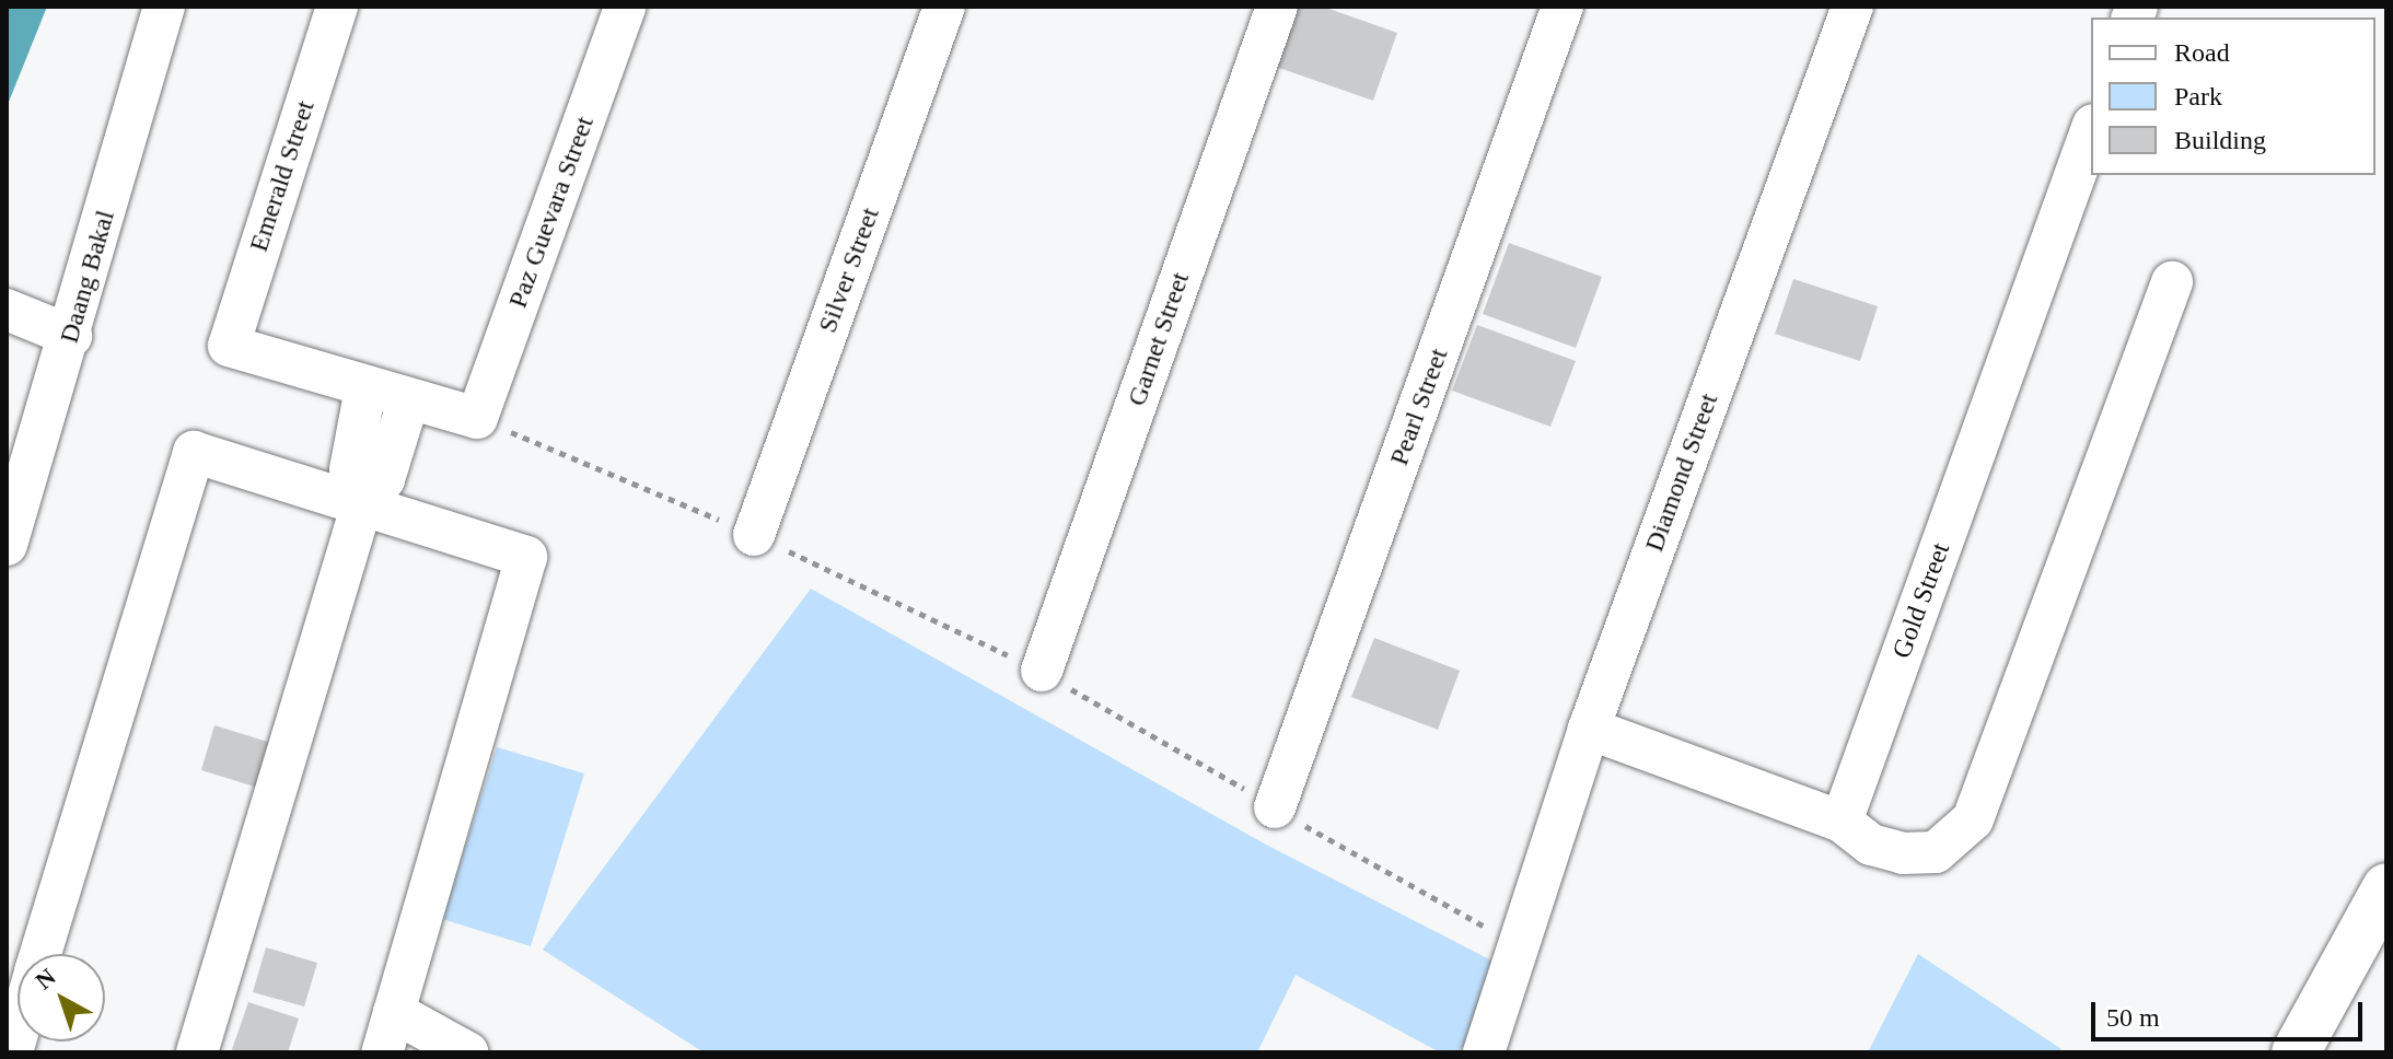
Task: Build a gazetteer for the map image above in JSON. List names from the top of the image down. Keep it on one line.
{"streets":{"street":["Emerald Street","Paz Guevara Street","Silver Street","Daang Bakal","Garnet Street","Pearl Street","Diamond Street","Gold Street"]},"legend":["Road","Park","Building"],"scale_bar":"50 m","north":"top left"}
